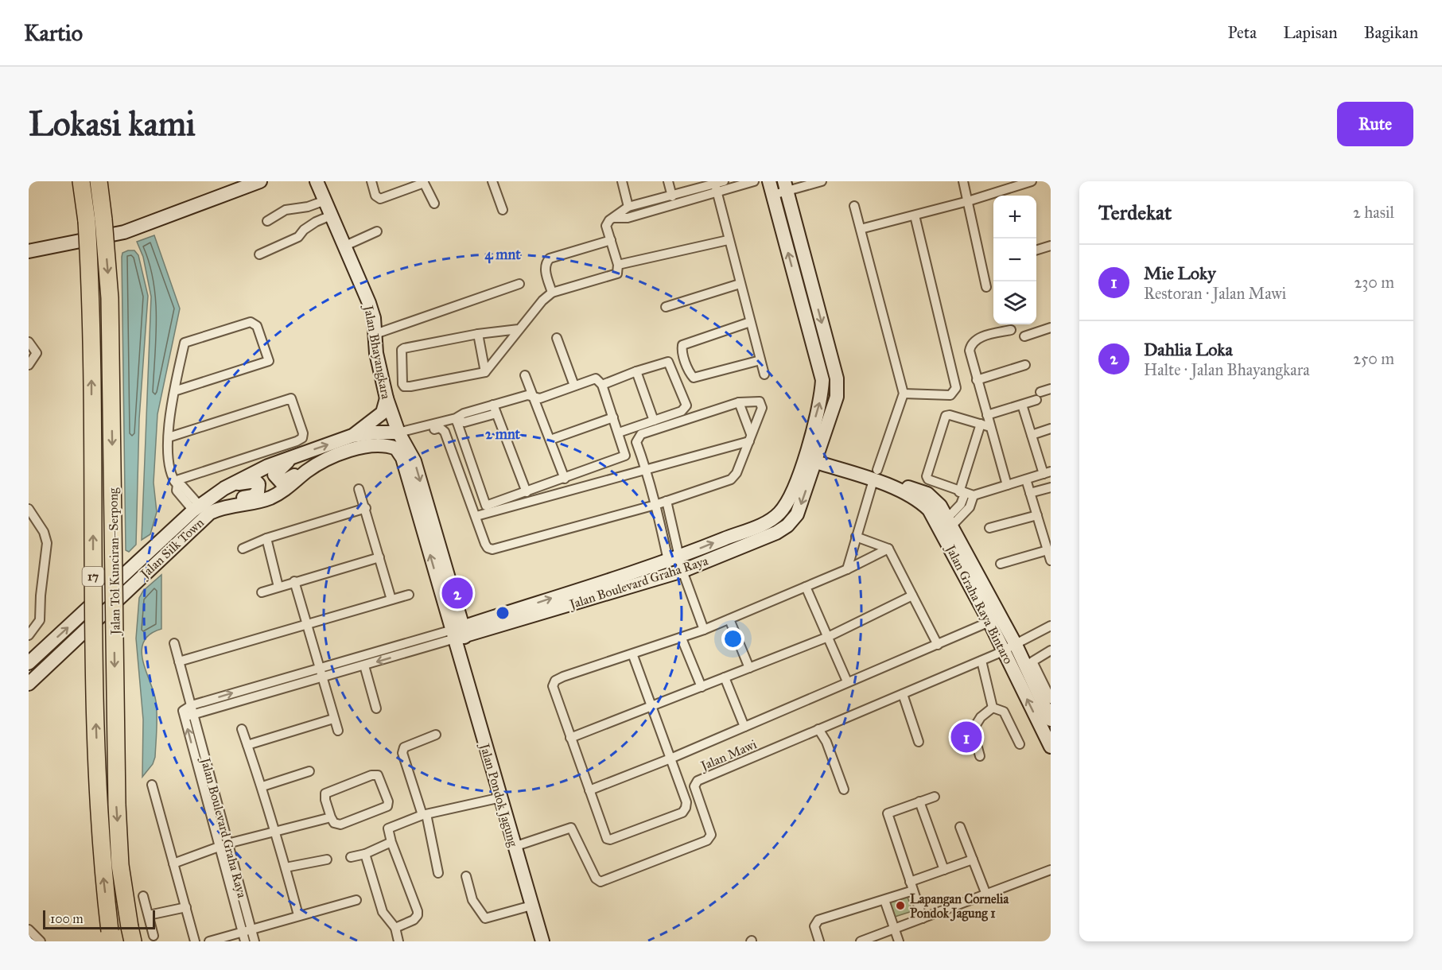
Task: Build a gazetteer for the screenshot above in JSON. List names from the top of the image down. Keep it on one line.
{"streets":{"highway":["Jalan Tol Kunciran–Serpong","17"],"main road":["Jalan Bhayangkara","Jalan Silk Town","Jalan Boulevard Graha Raya","Jalan Graha Raya Bintaro","Jalan Pondok Jagung"],"street":["Jalan Mawi"]},"crossings":[["Jalan Bhayangkara","Jalan Silk Town"],["Jalan Bhayangkara","Jalan Boulevard Graha Raya"],["Jalan Bhayangkara","Jalan Pondok Jagung"],["Jalan Silk Town","Jalan Boulevard Graha Raya"],["Jalan Silk Town","Jalan Pondok Jagung"],["Jalan Boulevard Graha Raya","Jalan Graha Raya Bintaro"],["Jalan Boulevard Graha Raya","Jalan Pondok Jagung"],["Jalan Graha Raya Bintaro","Jalan Mawi"],["Jalan Mawi","Jalan Pondok Jagung"]],"one_way":["Jalan Bhayangkara"],"places":["Lapangan Cornelia Pondok Jagung 1"],"scale_bar":"100 m","page":{"header":"Kartio","nav":["Peta","Lapisan","Bagikan"],"buttons":"Rute","title":"Lokasi kami","heading":["Terdekat","2 hasil"],"map_buttons":["+","−"],"list":[{"mark":"1","name":"Mie Loky","note":"Restoran · Jalan Mawi","value":"230 m"},{"mark":"2","name":"Dahlia Loka","note":"Halte · Jalan Bhayangkara","value":"250 m"}],"pins":["2","1"],"scale":"100 m"},"rings":["4 mnt","2 mnt"]}
